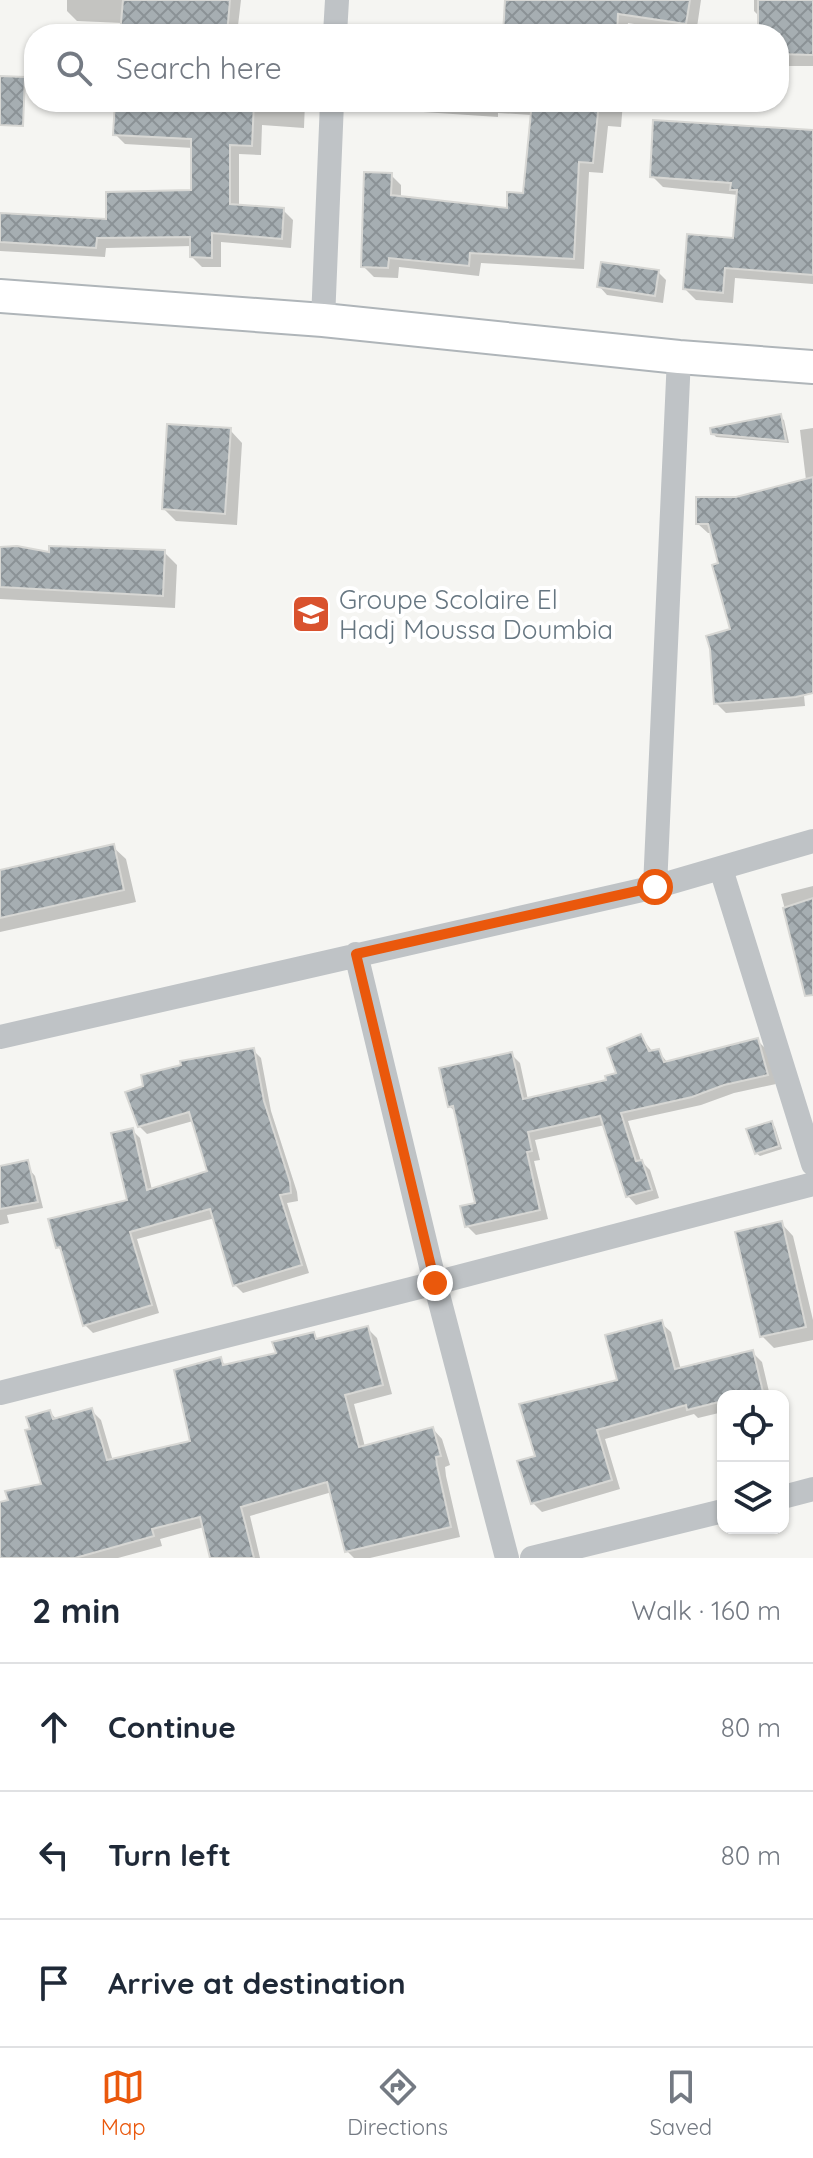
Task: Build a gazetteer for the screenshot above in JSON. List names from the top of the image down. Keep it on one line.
{"places":{"school or university":["Groupe Scolaire El Hadj Moussa Doumbia"]},"page":{"search":"Search here","heading":["2 min","Walk · 160 m"],"list":[["Continue","80 m"],["Turn left","80 m"],"Arrive at destination"],"nav":["Map","Directions","Saved"]}}
